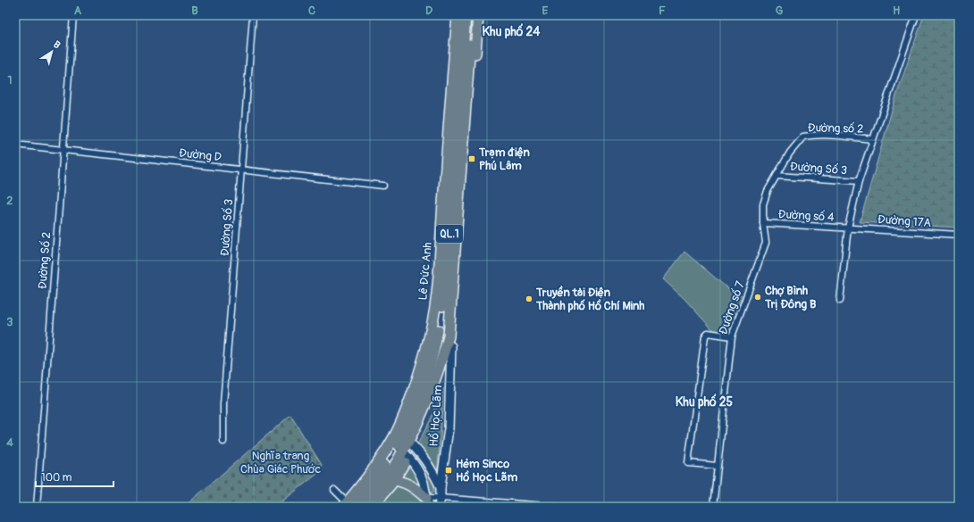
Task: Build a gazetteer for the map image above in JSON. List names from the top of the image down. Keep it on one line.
{"streets":{"highway":["QL.1","Lê Đức Anh"],"main road":["Hồ Học Lãm"],"street":["Đường số 2","Đường D","Đường Số 3","Đường số 4","Đường 17A","Đường Số 2","Đường số 7"]},"crossings":[["Đường số 2","Đường Số 3"],["Đường số 2","Đường số 7"],["Đường D","Đường Số 3"],["Đường D","Đường Số 2"],["Đường Số 3","Đường số 7"],["Đường số 4","Đường 17A"],["Đường số 4","Đường số 7"],["Lê Đức Anh","Hồ Học Lãm"]],"districts":["Khu phố 24","Khu phố 25"],"parks":["Nghĩa trang Chùa Giác Phước"],"places":{"transit":["Trạm điện Phú Lâm","Hẻm Sinco Hồ Học Lãm"],"other":["Chợ Bình Trị Đông B","Truyền tải Điện Thành phố Hồ Chí Minh"]},"scale_bar":"100 m","north":"top right","grid":{"columns":["A","B","C","D","E","F","G","H"],"rows":["1","2","3","4"]}}
